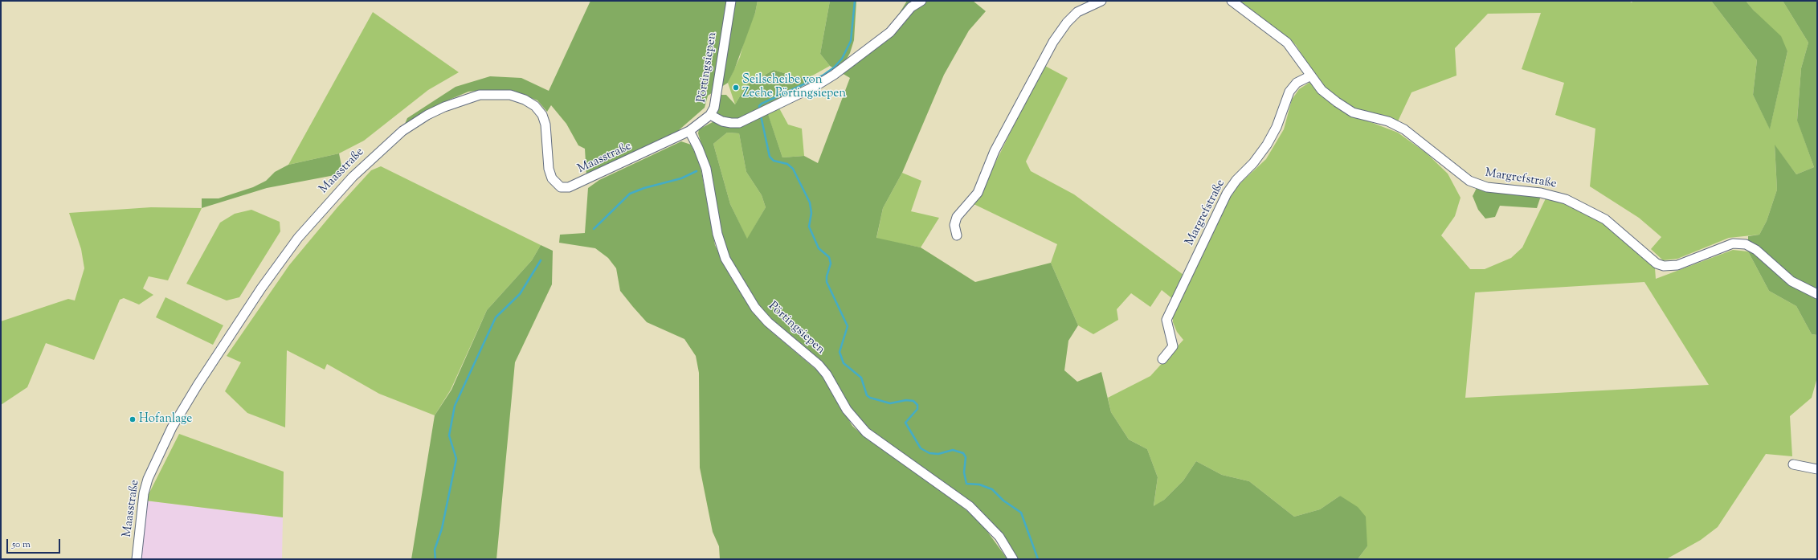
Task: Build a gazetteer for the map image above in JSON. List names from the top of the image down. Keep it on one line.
{"streets":{"street":["Pörtingsiepen","Maasstraße","Margrefstraße"]},"crossings":[["Pörtingsiepen","Maasstraße"]],"places":["Seilscheibe von Zeche Pörtingsiepen","Hofanlage"],"scale_bar":"50 m"}
